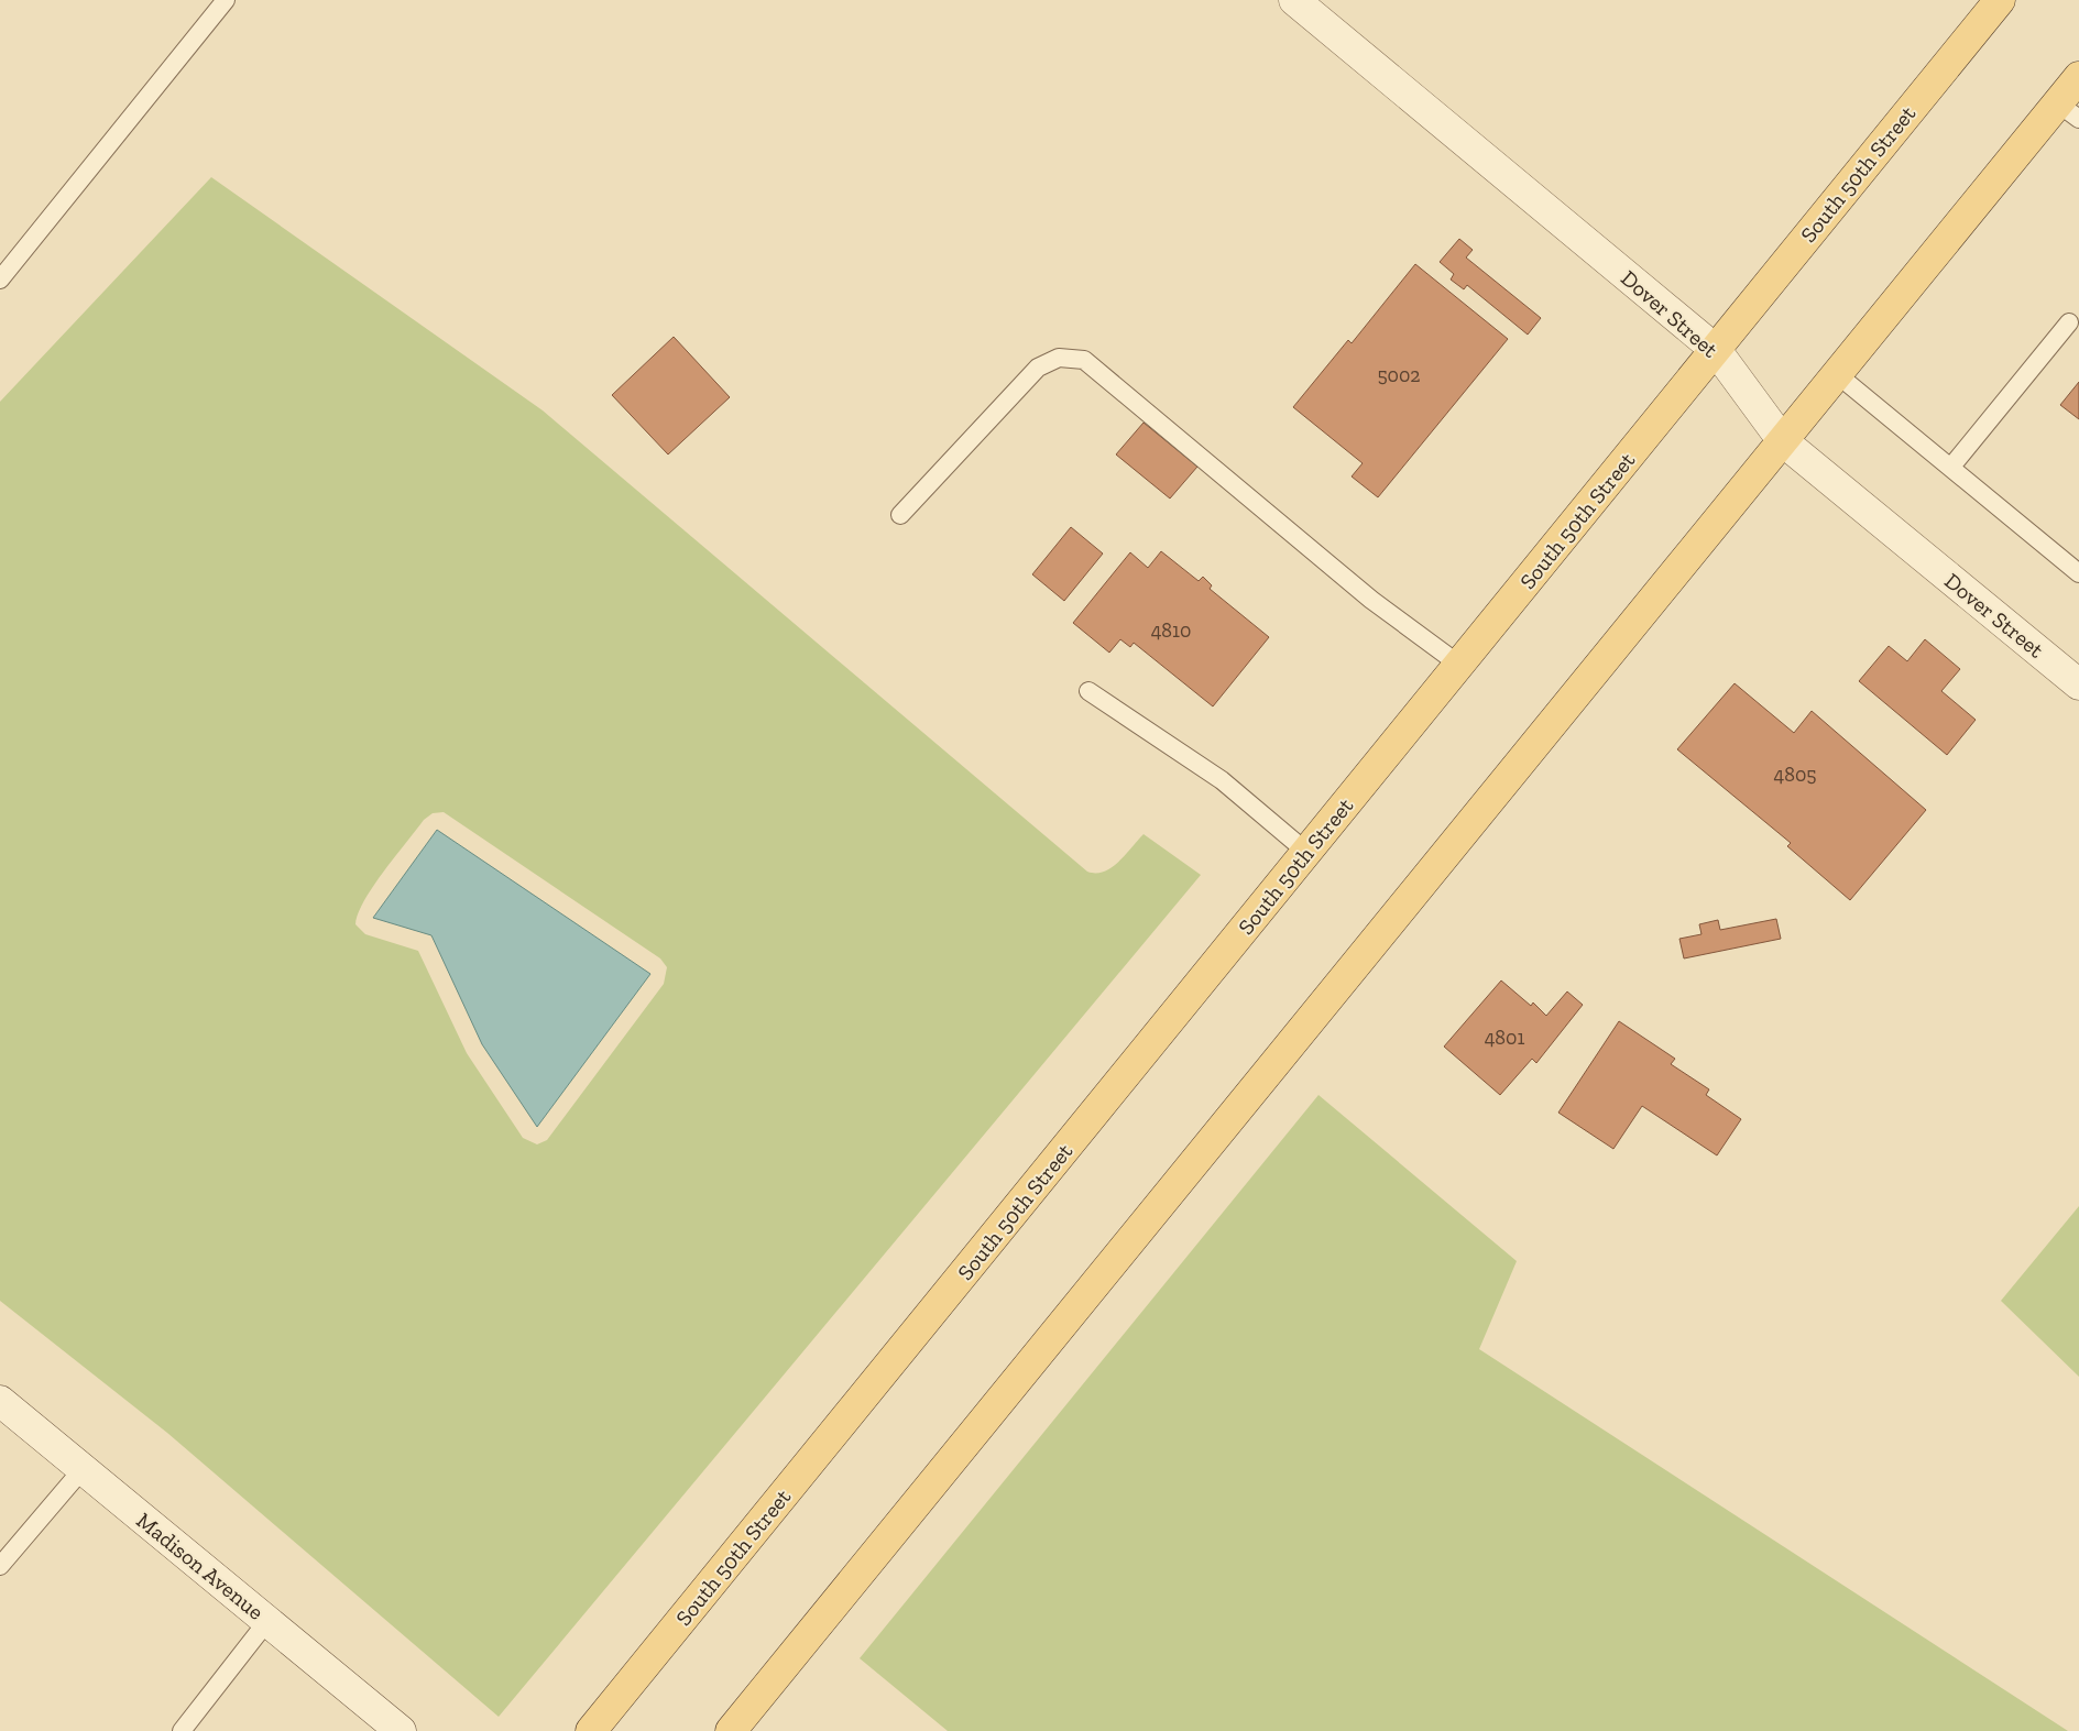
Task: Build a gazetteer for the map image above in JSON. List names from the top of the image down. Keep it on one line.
{"streets":{"main road":["South 50th Street"],"street":["Dover Street","Madison Avenue"]},"crossings":[["South 50th Street","Dover Street"]],"house_numbers":["5002","4810","4805","4801"]}
